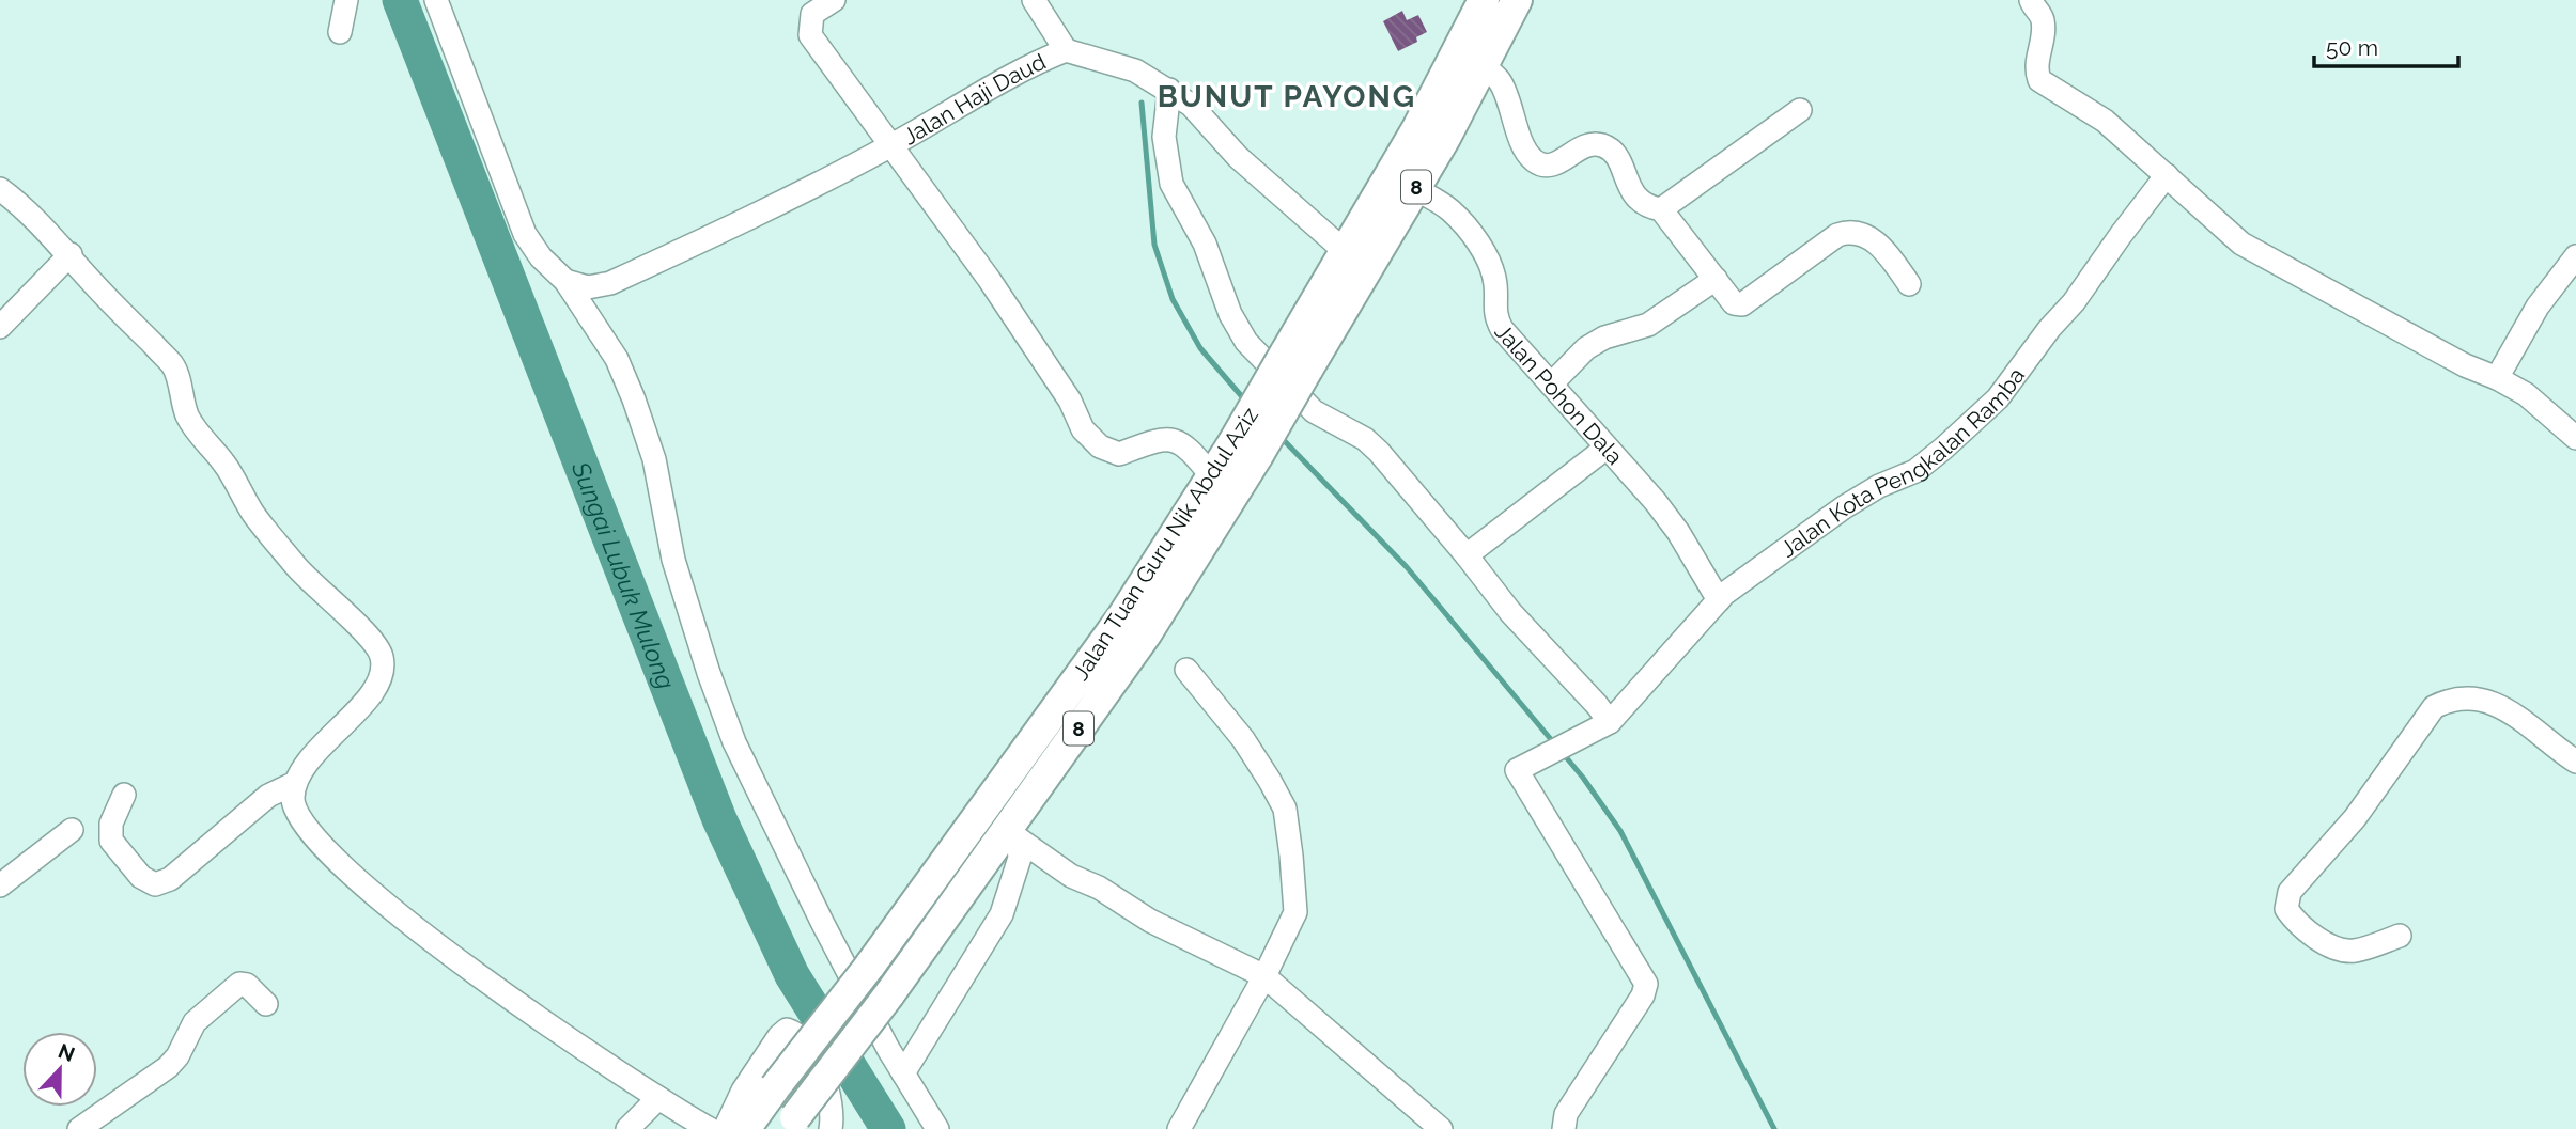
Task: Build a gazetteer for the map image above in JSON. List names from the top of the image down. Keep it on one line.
{"streets":{"main road":["8","Jalan Tuan Guru Nik Abdul Aziz"],"street":["Jalan Haji Daud","Jalan Pohon Dala","Jalan Kota Pengkalan Ramba"]},"crossings":[["Jalan Haji Daud","Jalan Tuan Guru Nik Abdul Aziz"],["Jalan Pohon Dala","Jalan Kota Pengkalan Ramba"],["Jalan Pohon Dala","Jalan Tuan Guru Nik Abdul Aziz"]],"districts":["BUNUT PAYONG"],"water":["Sungai Lubuk Mulong"],"scale_bar":"50 m","north":"top"}
